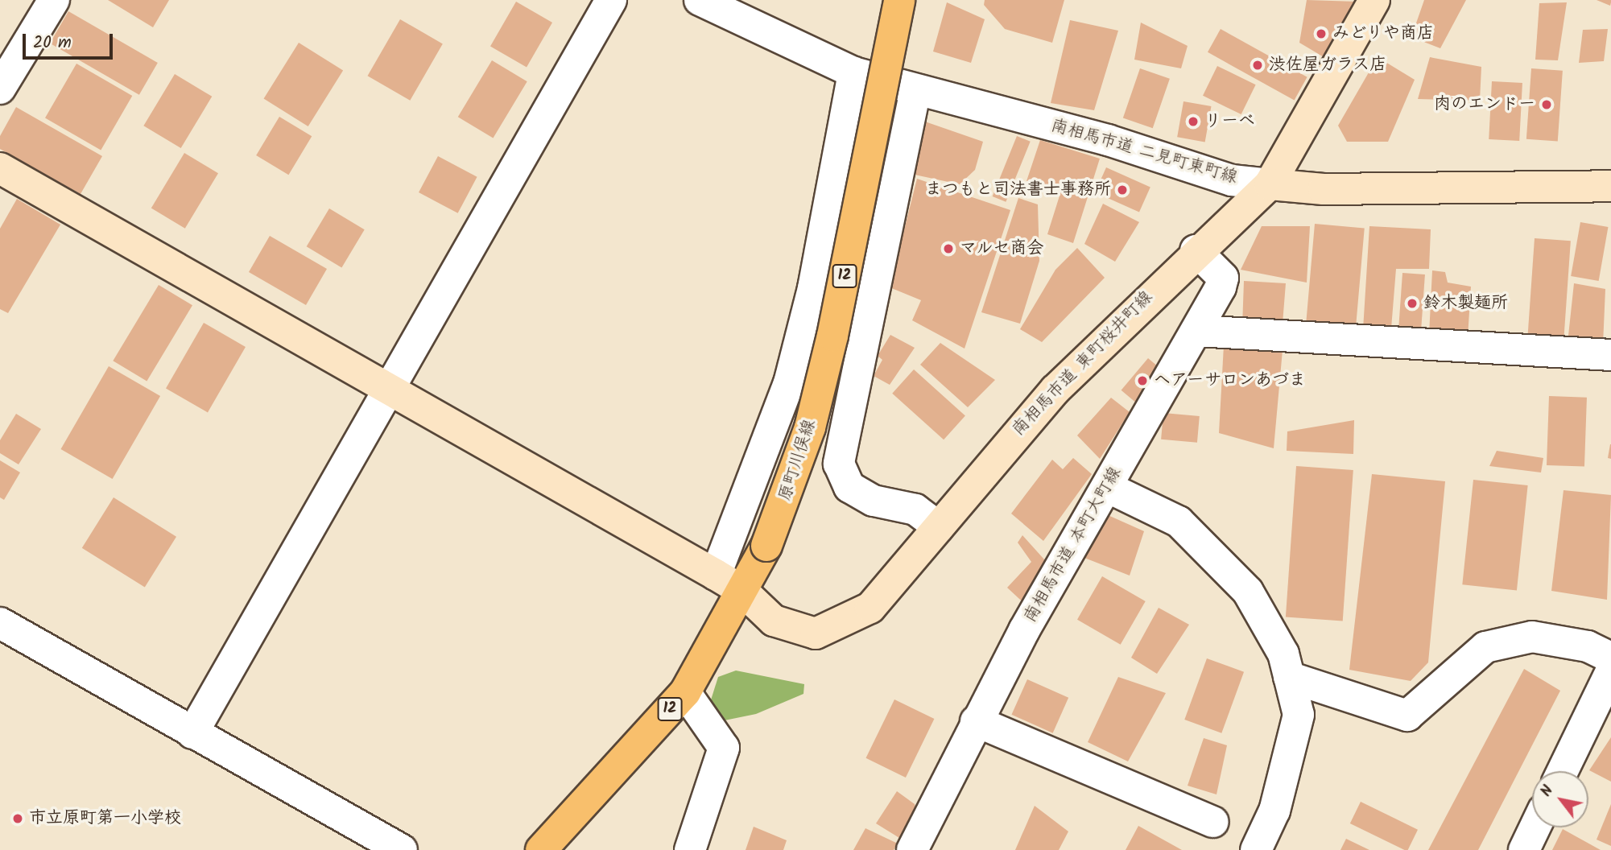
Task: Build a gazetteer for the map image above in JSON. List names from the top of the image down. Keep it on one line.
{"streets":{"main road":["12","原町川俣線"],"street":["南相馬市道 二見町東町線","南相馬市道 東町桜井町線","南相馬市道 本町大町線"]},"crossings":[["南相馬市道 二見町東町線","南相馬市道 東町桜井町線"],["南相馬市道 東町桜井町線","原町川俣線"],["南相馬市道 東町桜井町線","南相馬市道 本町大町線"]],"places":["みどりや商店","渋佐屋ガラス店","肉のエンドー","リーベ","まつもと司法書士事務所","マルセ商会","鈴木製麺所","ヘアーサロンあづま","市立原町第一小学校"],"scale_bar":"20 m","north":"top left"}
